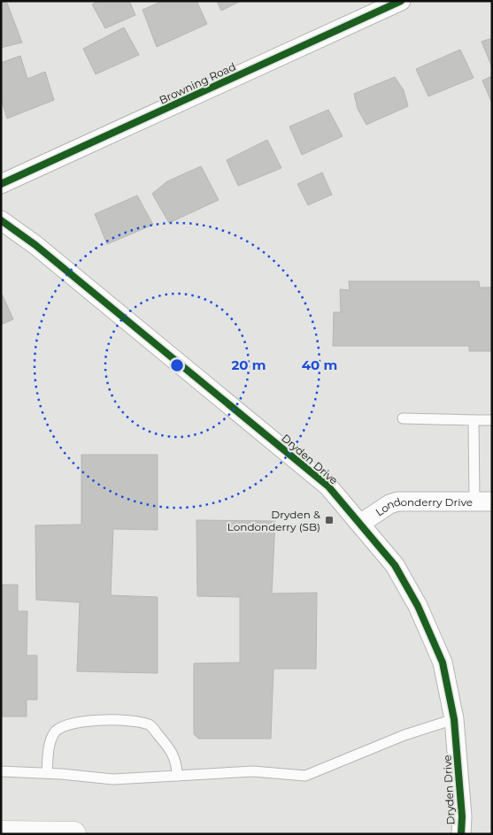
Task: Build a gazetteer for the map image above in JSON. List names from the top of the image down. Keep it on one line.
{"streets":{"street":["Browning Road","Dryden Drive","Londonderry Drive"]},"crossings":[["Dryden Drive","Londonderry Drive"]],"places":{"transit":["Dryden & Londonderry (SB)"]},"rings":["20 m","40 m"]}
